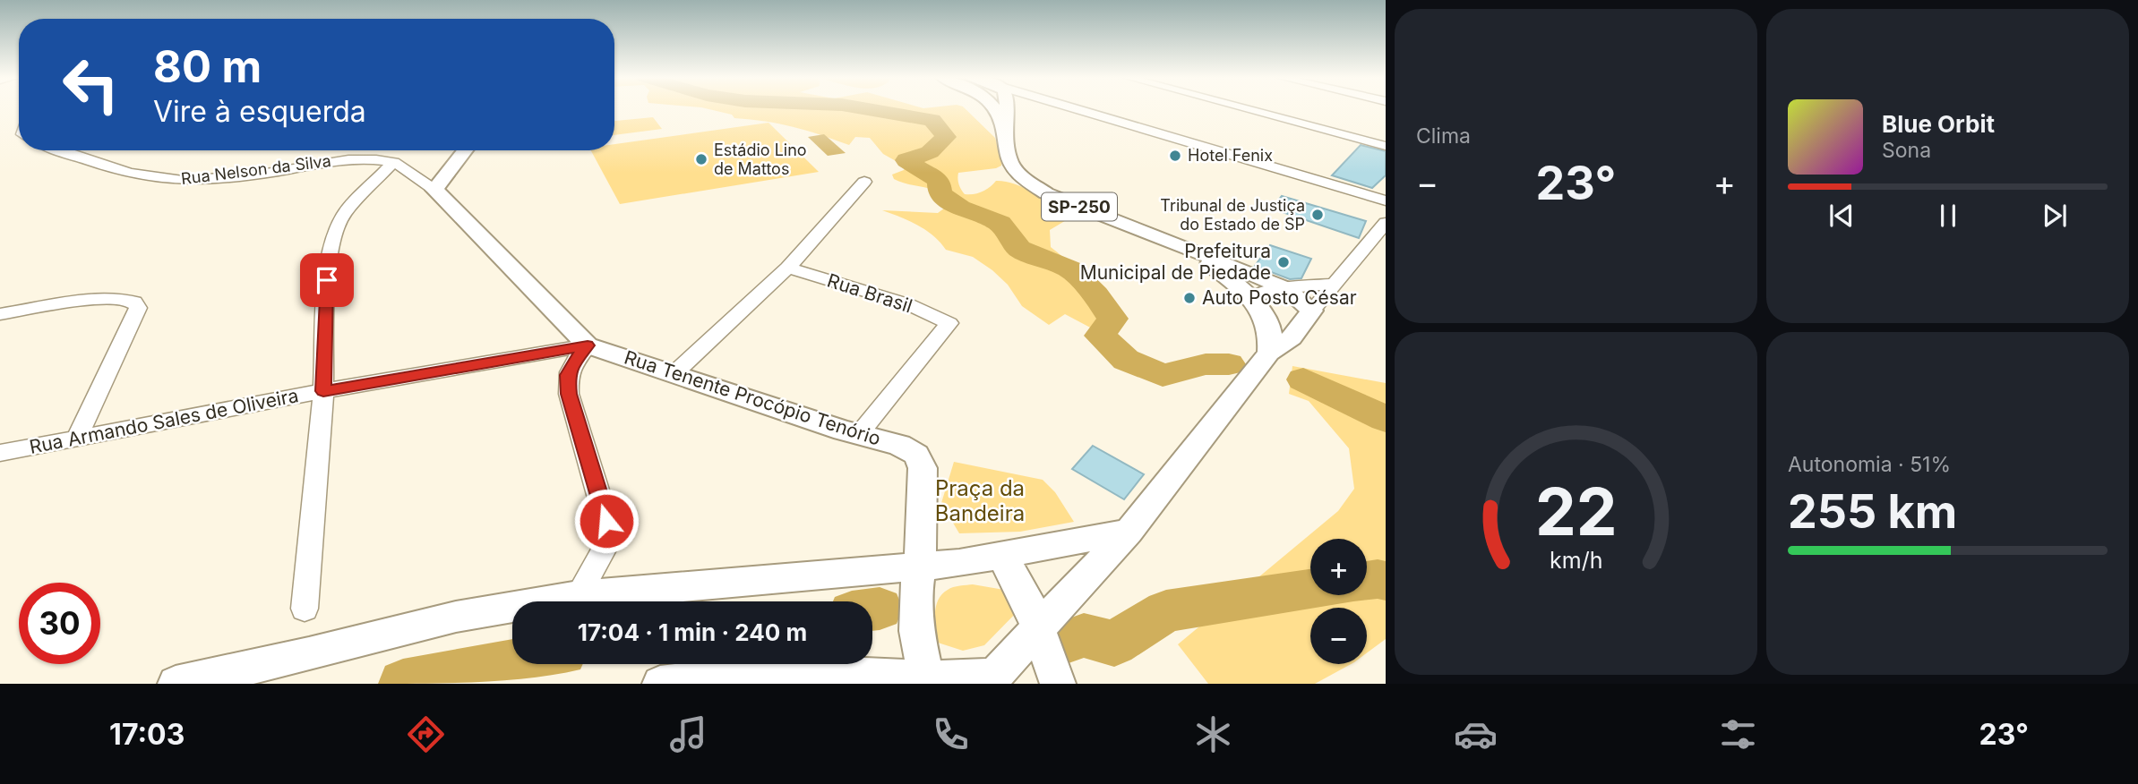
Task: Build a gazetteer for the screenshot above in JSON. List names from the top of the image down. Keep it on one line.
{"streets":{"main road":["SP-250","Rua Tenente Procópio Tenório"],"street":["Rua Nelson da Silva","Rua Brasil","Rua Armando Sales de Oliveira"]},"crossings":[["Rua Brasil","Rua Tenente Procópio Tenório"],["Rua Tenente Procópio Tenório","Rua Armando Sales de Oliveira"]],"parks":["Praça da Bandeira"],"places":["Hotel Fenix","Estádio Lino de Mattos","Tribunal de Justiça do Estado de SP","Prefeitura Municipal de Piedade","Auto Posto César"],"page":{"tile":["Clima",["Autonomia · 51%","255 km"]],"turn":["80 m","Vire à esquerda"],"song":["Blue Orbit","Sona"],"heat":["−","23°","+"],"map_buttons":["+","−"],"limit":"30","trip":"17:04 · 1 min · 240 m","tabs":["17:03","23°"],"gauge":["22","km/h"]}}
